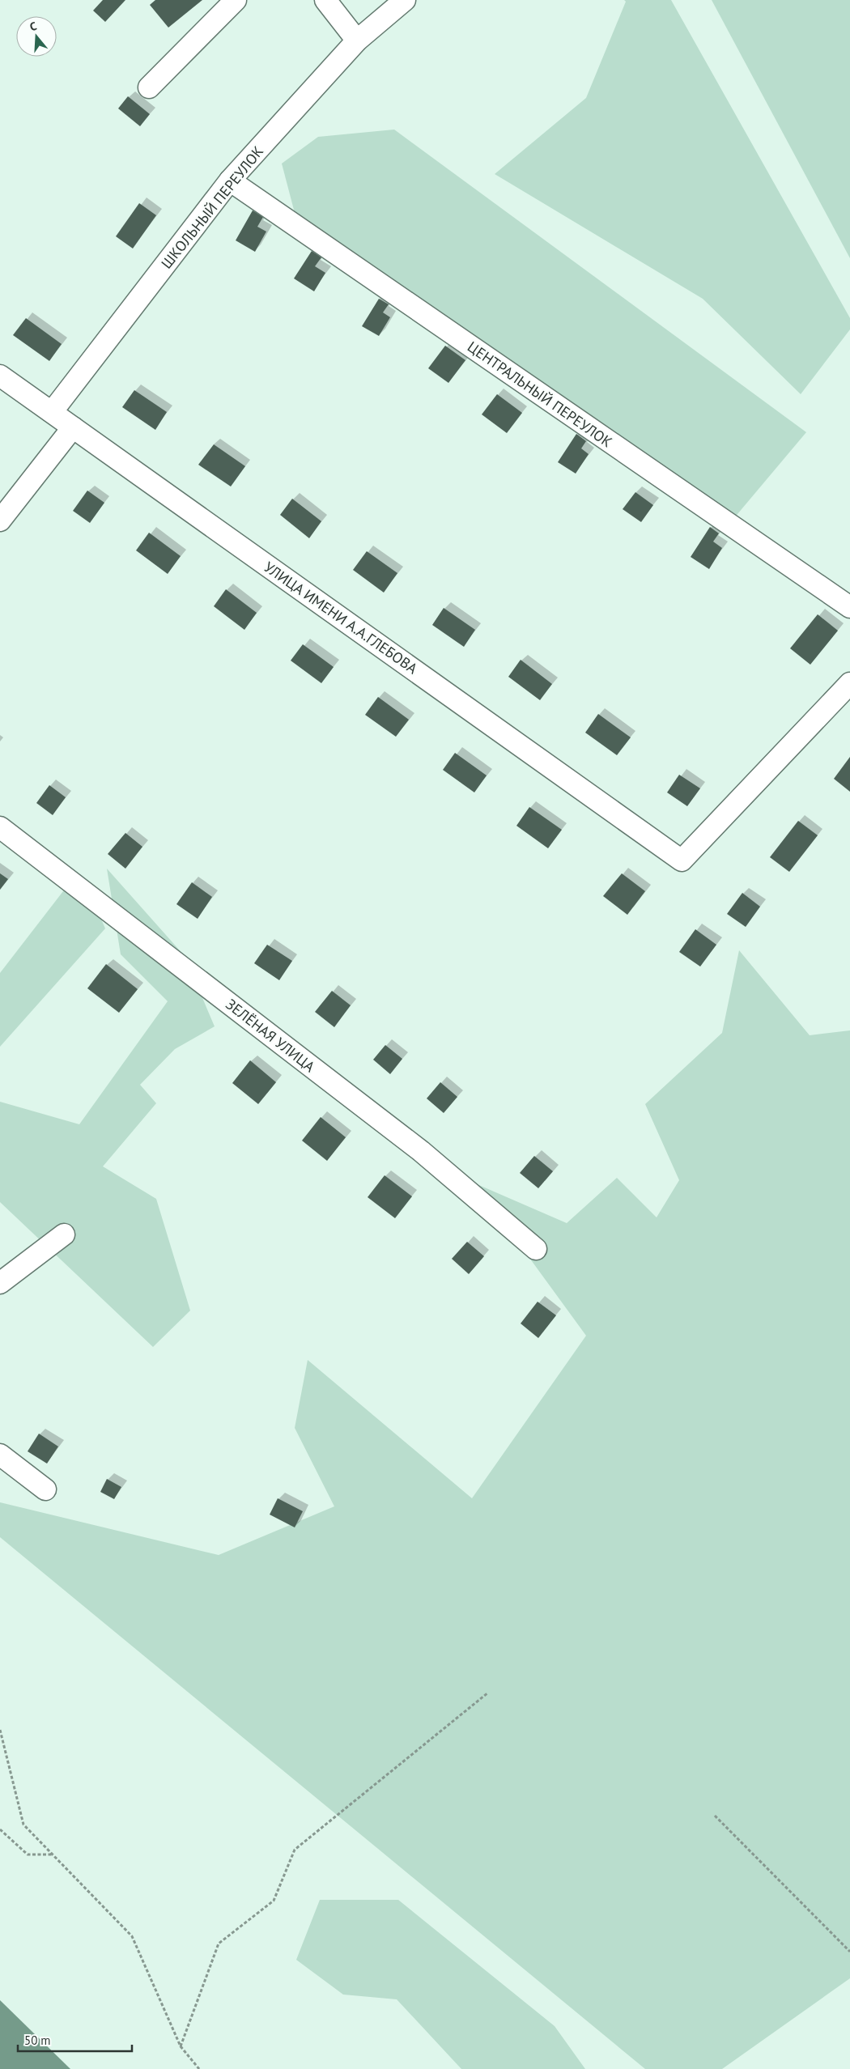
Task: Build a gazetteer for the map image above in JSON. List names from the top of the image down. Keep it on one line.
{"streets":{"street":["ШКОЛЬНЫЙ ПЕРЕУЛОК","ЦЕНТРАЛЬНЫЙ ПЕРЕУЛОК","УЛИЦА ИМЕНИ А.А.ГЛЕБОВА","ЗЕЛЁНАЯ УЛИЦА"]},"crossings":[["ШКОЛЬНЫЙ ПЕРЕУЛОК","ЦЕНТРАЛЬНЫЙ ПЕРЕУЛОК"],["ШКОЛЬНЫЙ ПЕРЕУЛОК","УЛИЦА ИМЕНИ А.А.ГЛЕБОВА"]],"scale_bar":"50 m","north":"top"}
